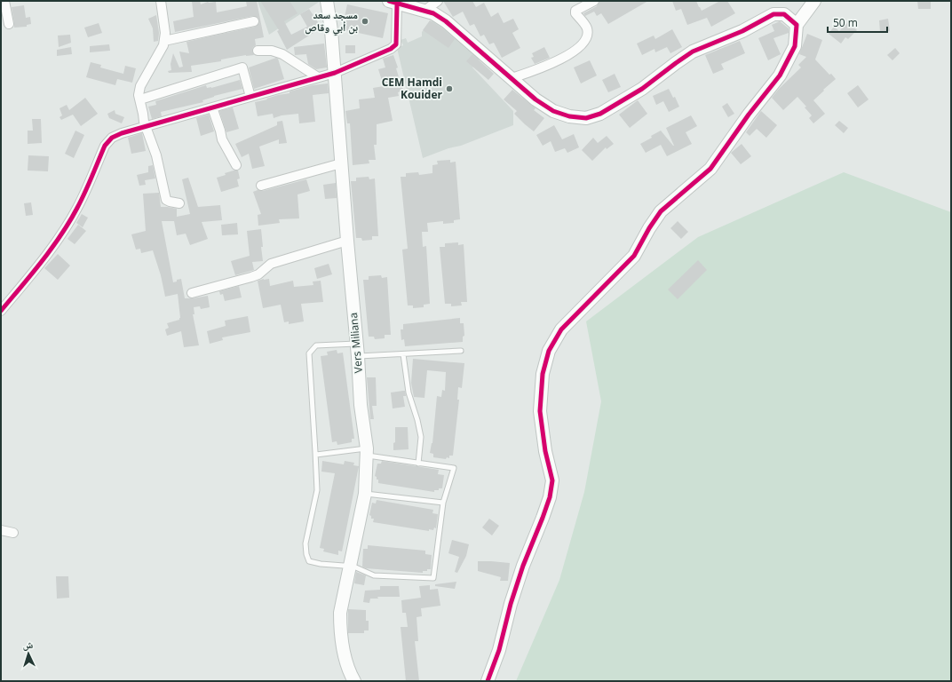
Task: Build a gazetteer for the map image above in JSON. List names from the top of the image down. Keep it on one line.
{"streets":{"street":["Vers Miliana"]},"places":["مسجد سعد بن أبي وقاص","CEM Hamdi Kouider"],"scale_bar":"50 m","north":"top"}
